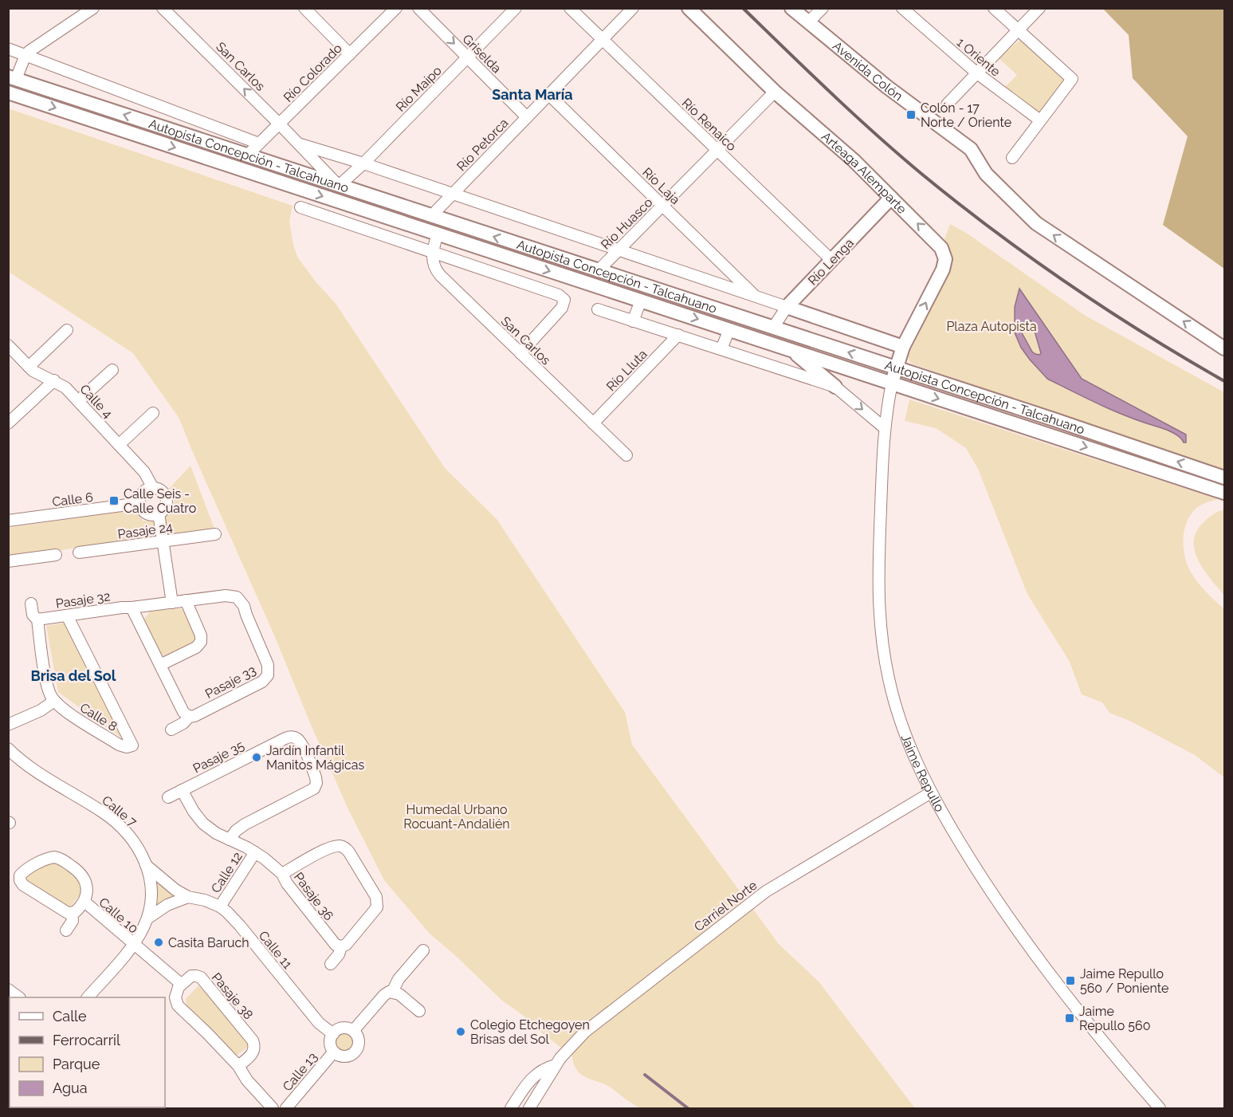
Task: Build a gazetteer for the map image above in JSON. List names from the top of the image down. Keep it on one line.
{"streets":{"main road":["Avenida Colón","Autopista Concepción - Talcahuano","Arteaga Alemparte","Río Lenga","Jaime Repullo"],"street":["Griselda","1 Oriente","San Carlos","Río Colorado","Río Maipo","Río Renaico","Río Petorca","Río Laja","Río Huasco","Río Lluta","Calle 4","Calle 6","Pasaje 24","Pasaje 32","Pasaje 33","Calle 8","Pasaje 35","Calle 7","Calle 12","Pasaje 36","Carriel Norte","Calle 10","Calle 11","Pasaje 38","Calle 13"]},"crossings":[["Griselda","Río Maipo"],["Griselda","Río Petorca"],["San Carlos","Río Colorado"],["San Carlos","Río Maipo"],["San Carlos","Autopista Concepción - Talcahuano"],["San Carlos","Río Lluta"],["Río Colorado","Autopista Concepción - Talcahuano"],["Río Maipo","Autopista Concepción - Talcahuano"],["Río Renaico","Río Petorca"],["Río Renaico","Río Huasco"],["Río Renaico","Río Lenga"],["Río Petorca","Autopista Concepción - Talcahuano"],["Río Petorca","Río Laja"],["Autopista Concepción - Talcahuano","Arteaga Alemparte"],["Autopista Concepción - Talcahuano","Río Huasco"],["Autopista Concepción - Talcahuano","Río Lenga"],["Autopista Concepción - Talcahuano","Jaime Repullo"],["Arteaga Alemparte","Río Huasco"],["Arteaga Alemparte","Río Lenga"],["Arteaga Alemparte","Jaime Repullo"],["Río Laja","Río Huasco"],["Calle 4","Calle 6"],["Calle 4","Pasaje 24"],["Pasaje 32","Calle 8"],["Pasaje 35","Calle 12"],["Jaime Repullo","Carriel Norte"],["Calle 7","Calle 10"],["Calle 7","Calle 11"],["Calle 12","Pasaje 36"],["Calle 12","Calle 11"],["Calle 10","Pasaje 38"],["Calle 11","Calle 13"]],"one_way":["Griselda","Avenida Colón"],"districts":["Santa María","Brisa del Sol"],"parks":["Plaza Autopista","Humedal Urbano Rocuant-Andalién"],"places":{"transit":["Colón - 17 Norte / Oriente","Calle Seis - Calle Cuatro","Jaime Repullo 560 / Poniente","Jaime Repullo 560"],"other":["Jardín Infantil Manitos Mágicas","Casita Baruch","Colegio Etchegoyen Brisas del Sol"]},"legend":["Calle","Ferrocarril","Parque","Agua"]}
